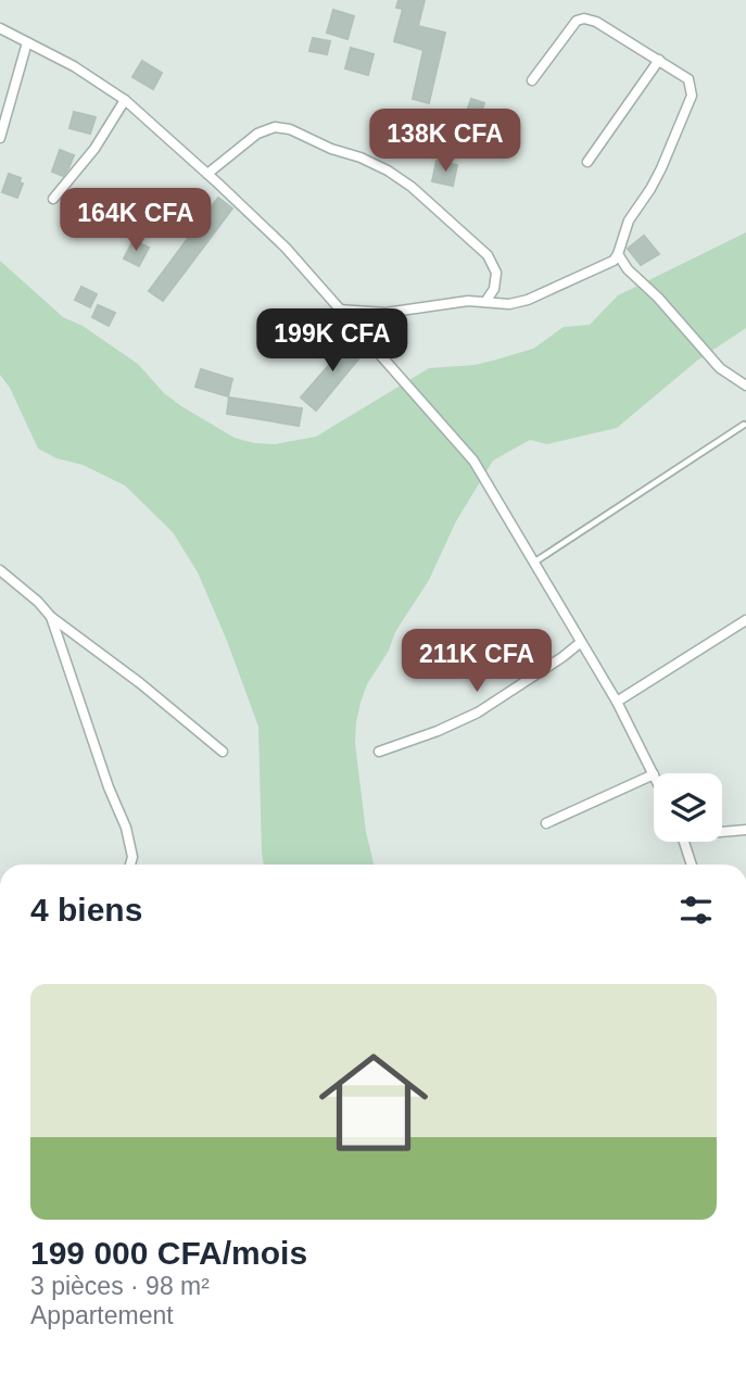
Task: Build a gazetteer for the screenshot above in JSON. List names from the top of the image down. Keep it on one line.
{"page":{"price":["138K CFA","164K CFA","199K CFA","211K CFA"],"heading":"4 biens","list":[{"name":"199 000 CFA/mois","note":"3 pièces · 98 m² · Appartement"}]}}
